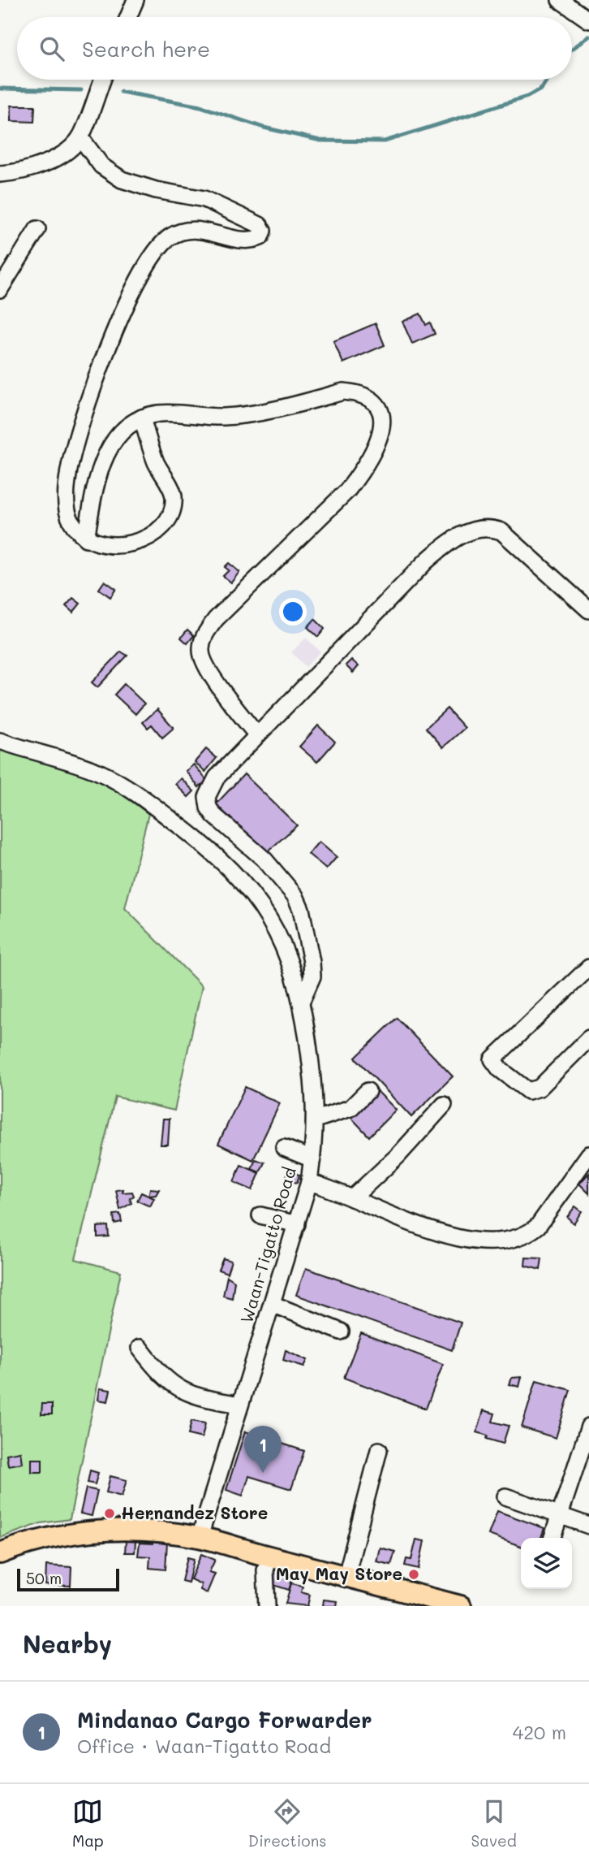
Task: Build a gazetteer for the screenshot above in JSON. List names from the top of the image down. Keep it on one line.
{"streets":{"street":["Waan-Tigatto Road"]},"places":["Hernandez Store","May May Store"],"scale_bar":"50 m","page":{"search":"Search here","pins":"1","scale":"50 m","heading":"Nearby","list":[{"mark":"1","name":"Mindanao Cargo Forwarder","note":"Office · Waan-Tigatto Road","value":"420 m"}],"nav":["Map","Directions","Saved"]}}
